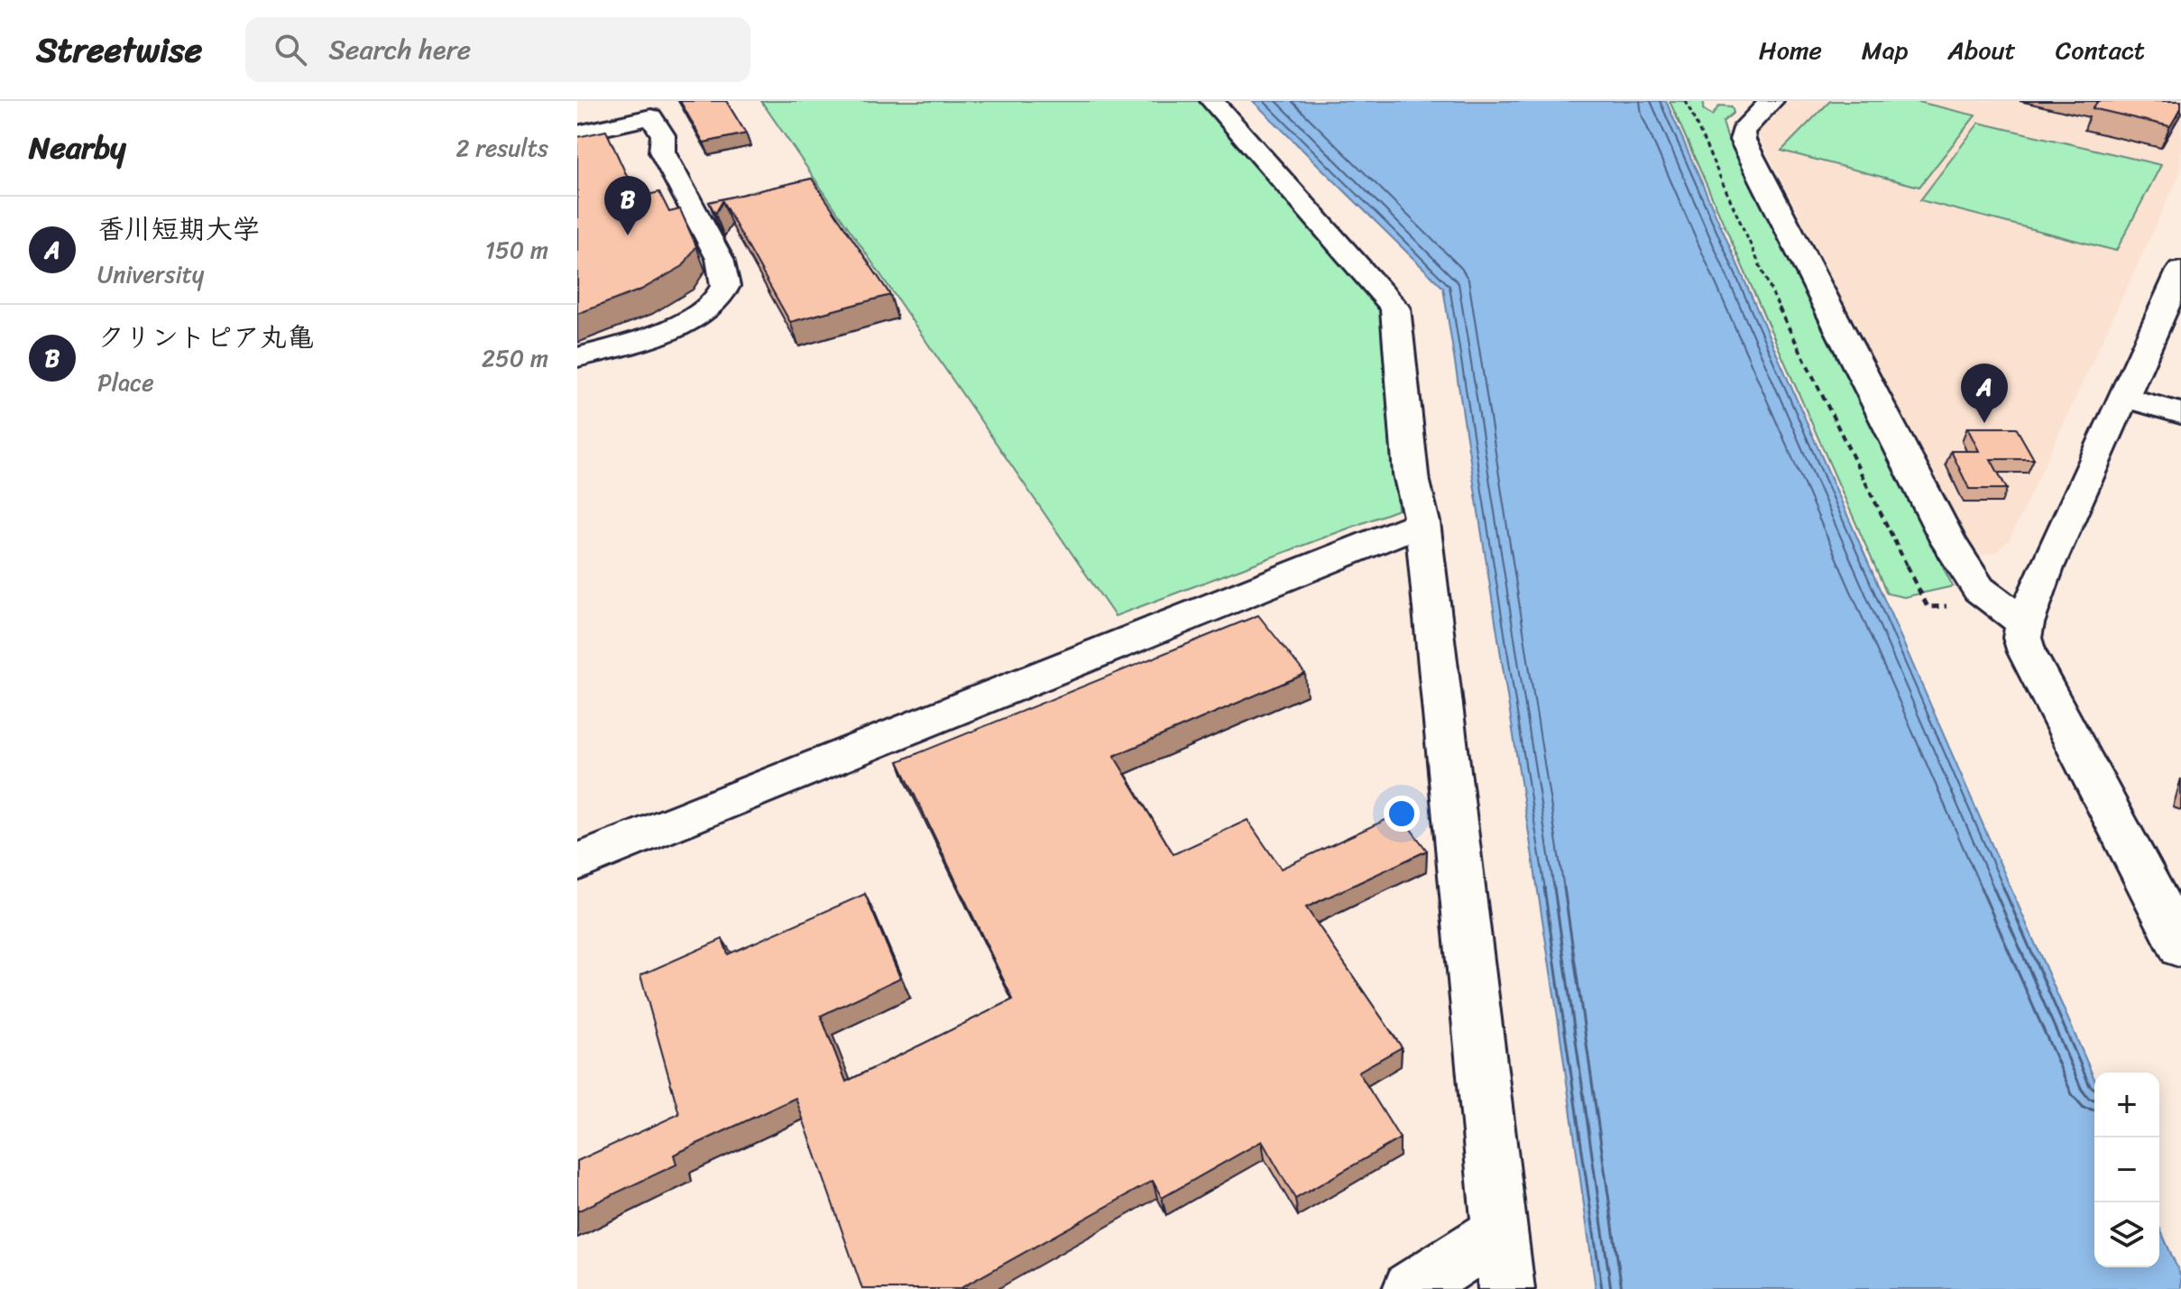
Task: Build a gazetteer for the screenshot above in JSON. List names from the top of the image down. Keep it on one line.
{"page":{"header":"Streetwise","search":"Search here","nav":["Home","Map","About","Contact"],"heading":["Nearby","2 results"],"pins":["B","A"],"list":[{"mark":"A","name":"香川短期大学","note":"University","value":"150 m"},{"mark":"B","name":"クリントピア丸亀","note":"Place","value":"250 m"}],"map_buttons":["+","−"]}}
